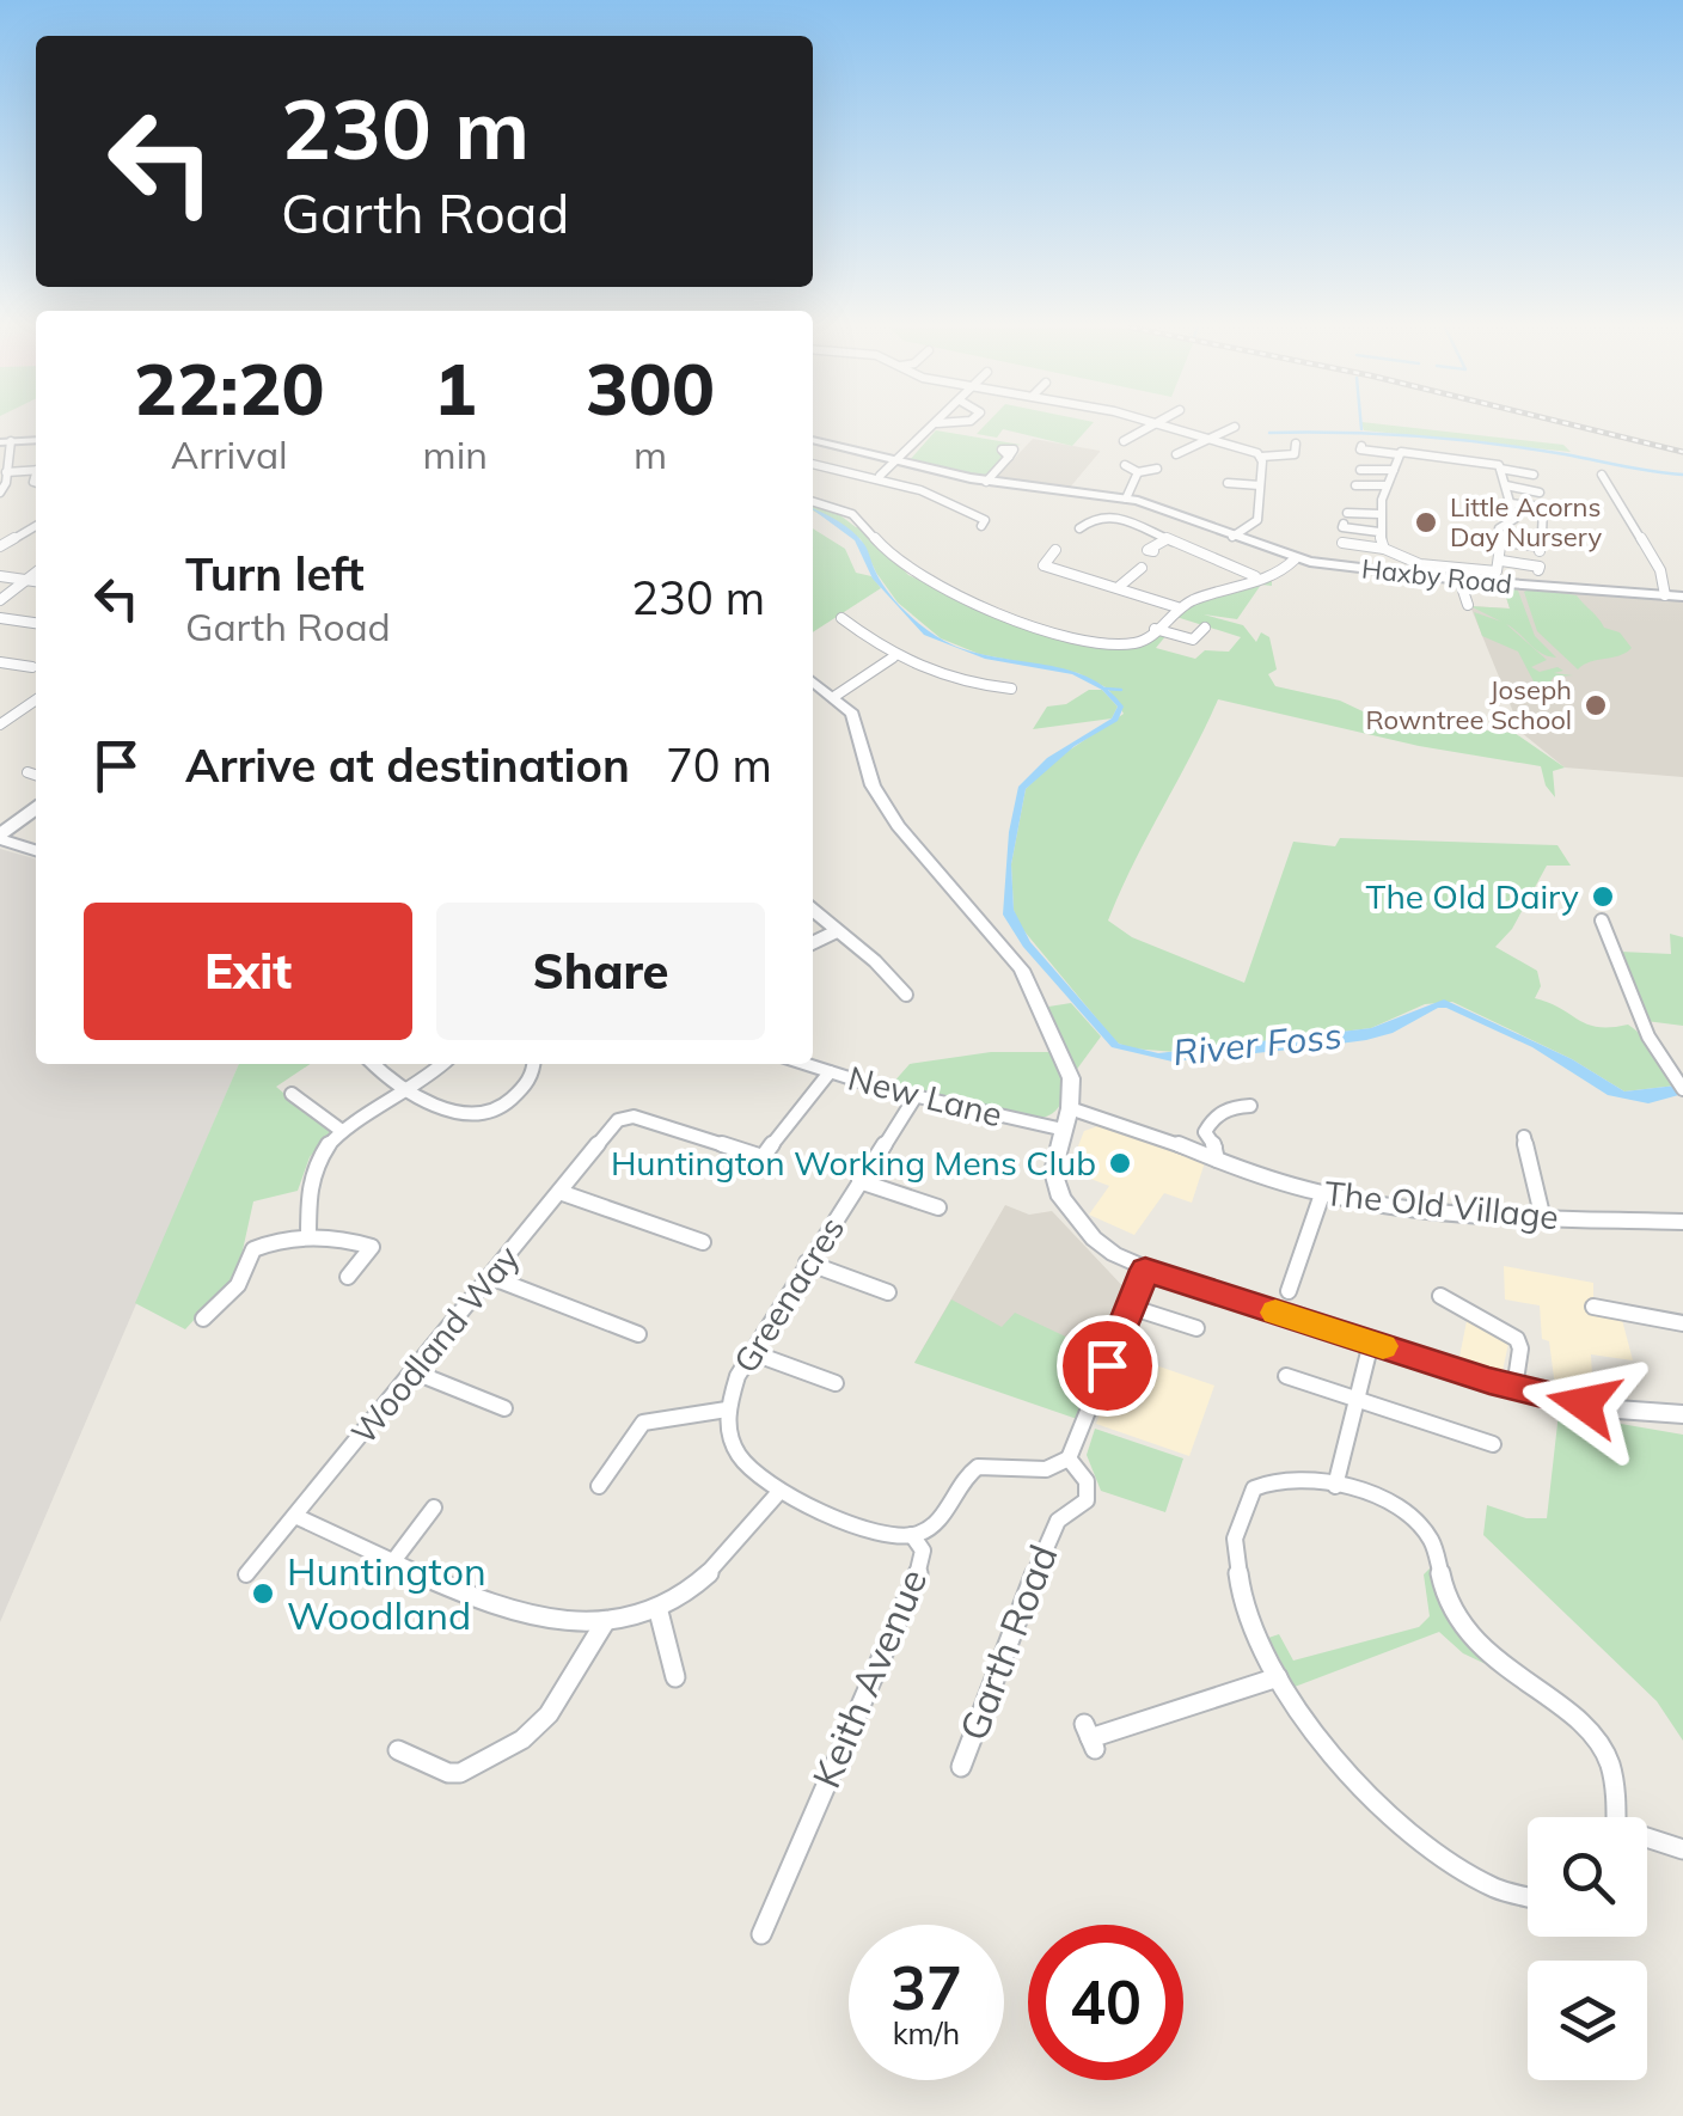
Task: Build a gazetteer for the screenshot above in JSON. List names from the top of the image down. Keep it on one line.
{"streets":{"street":["Haxby Road","New Lane","The Old Village","Greenacres","Woodland Way","Garth Road","Keith Avenue"]},"crossings":[["New Lane","Greenacres"],["New Lane","Woodland Way"],["Greenacres","Keith Avenue"],["Garth Road","Keith Avenue"]],"water":["River Foss"],"places":["Little Acorns Day Nursery","Joseph Rowntree School","The Old Dairy","Huntington Working Mens Club","Huntington Woodland"],"page":{"turn":["230 m","Garth Road"],"eta":["22:20","Arrival","1","min","300","m"],"list":[{"name":"Turn left","note":"Garth Road","value":"230 m"},{"name":"Arrive at destination","value":"70 m"}],"buttons":["Exit","Share"],"speed":"37 km/h","limit":"40"}}
